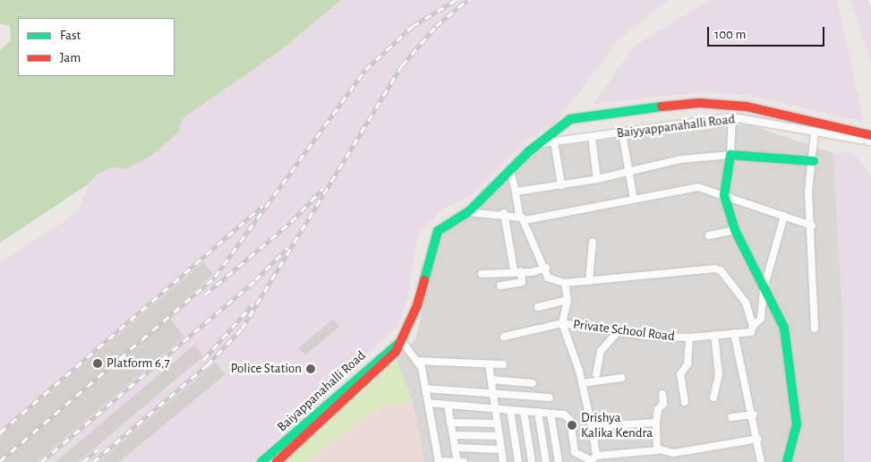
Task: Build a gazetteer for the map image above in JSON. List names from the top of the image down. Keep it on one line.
{"streets":{"street":["Baiyyappanahalli Road","Private School Road","Baiyappanahalli Road"]},"places":["Platform 6,7","Police Station","Drishya Kalika Kendra"],"legend":["Fast","Jam"],"scale_bar":"100 m"}
